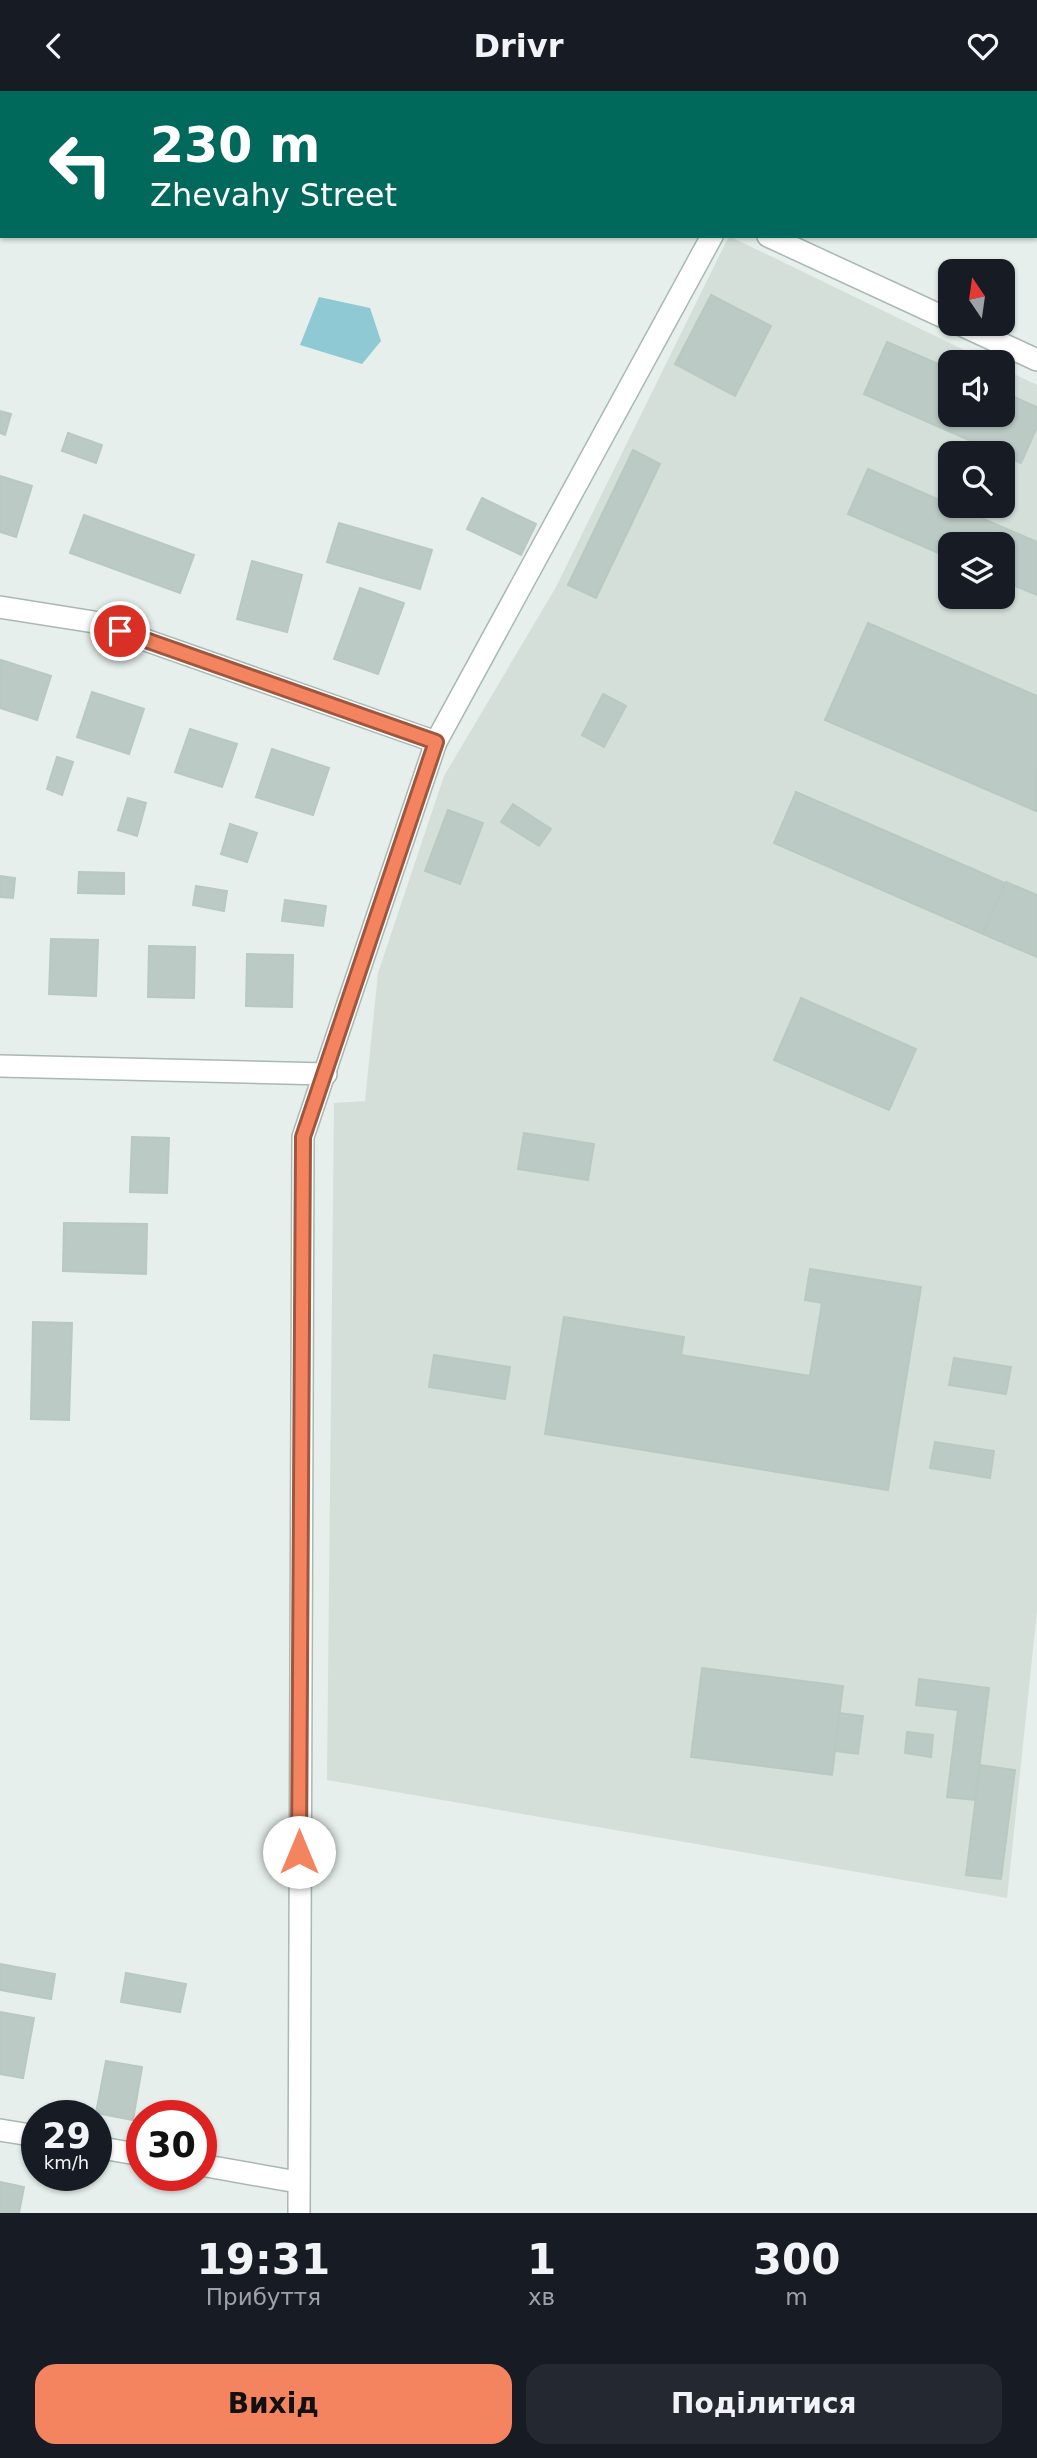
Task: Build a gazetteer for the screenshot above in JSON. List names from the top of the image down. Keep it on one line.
{"north":"top","page":{"header":"Drivr","turn":["230 m","Zhevahy Street"],"speed":"29 km/h","limit":"30","eta":["19:31","Прибуття","1","хв","300","m"],"buttons":["Вихід","Поділитися"]}}
